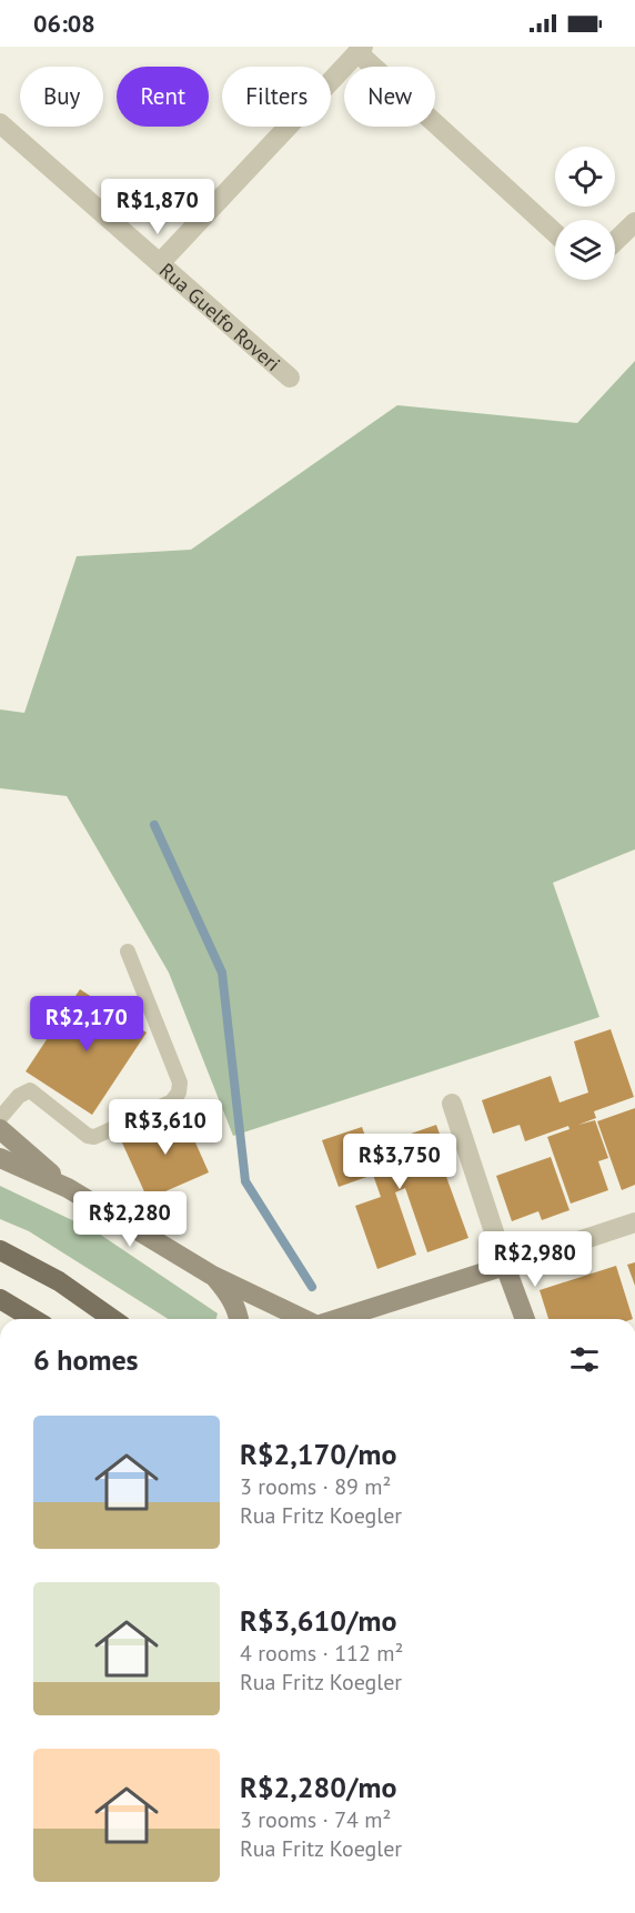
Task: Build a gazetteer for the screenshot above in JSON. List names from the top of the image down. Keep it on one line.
{"streets":{"street":["Rua Guelfo Roveri"]},"page":{"status":"06:08","chip":["Buy","Rent","Filters","New"],"price":["R$1,870","R$2,170","R$3,610","R$3,750","R$2,280","R$2,980"],"heading":"6 homes","list":[{"name":"R$2,170/mo","note":"3 rooms · 89 m² · Rua Fritz Koegler"},{"name":"R$3,610/mo","note":"4 rooms · 112 m² · Rua Fritz Koegler"},{"name":"R$2,280/mo","note":"3 rooms · 74 m² · Rua Fritz Koegler"}]}}
